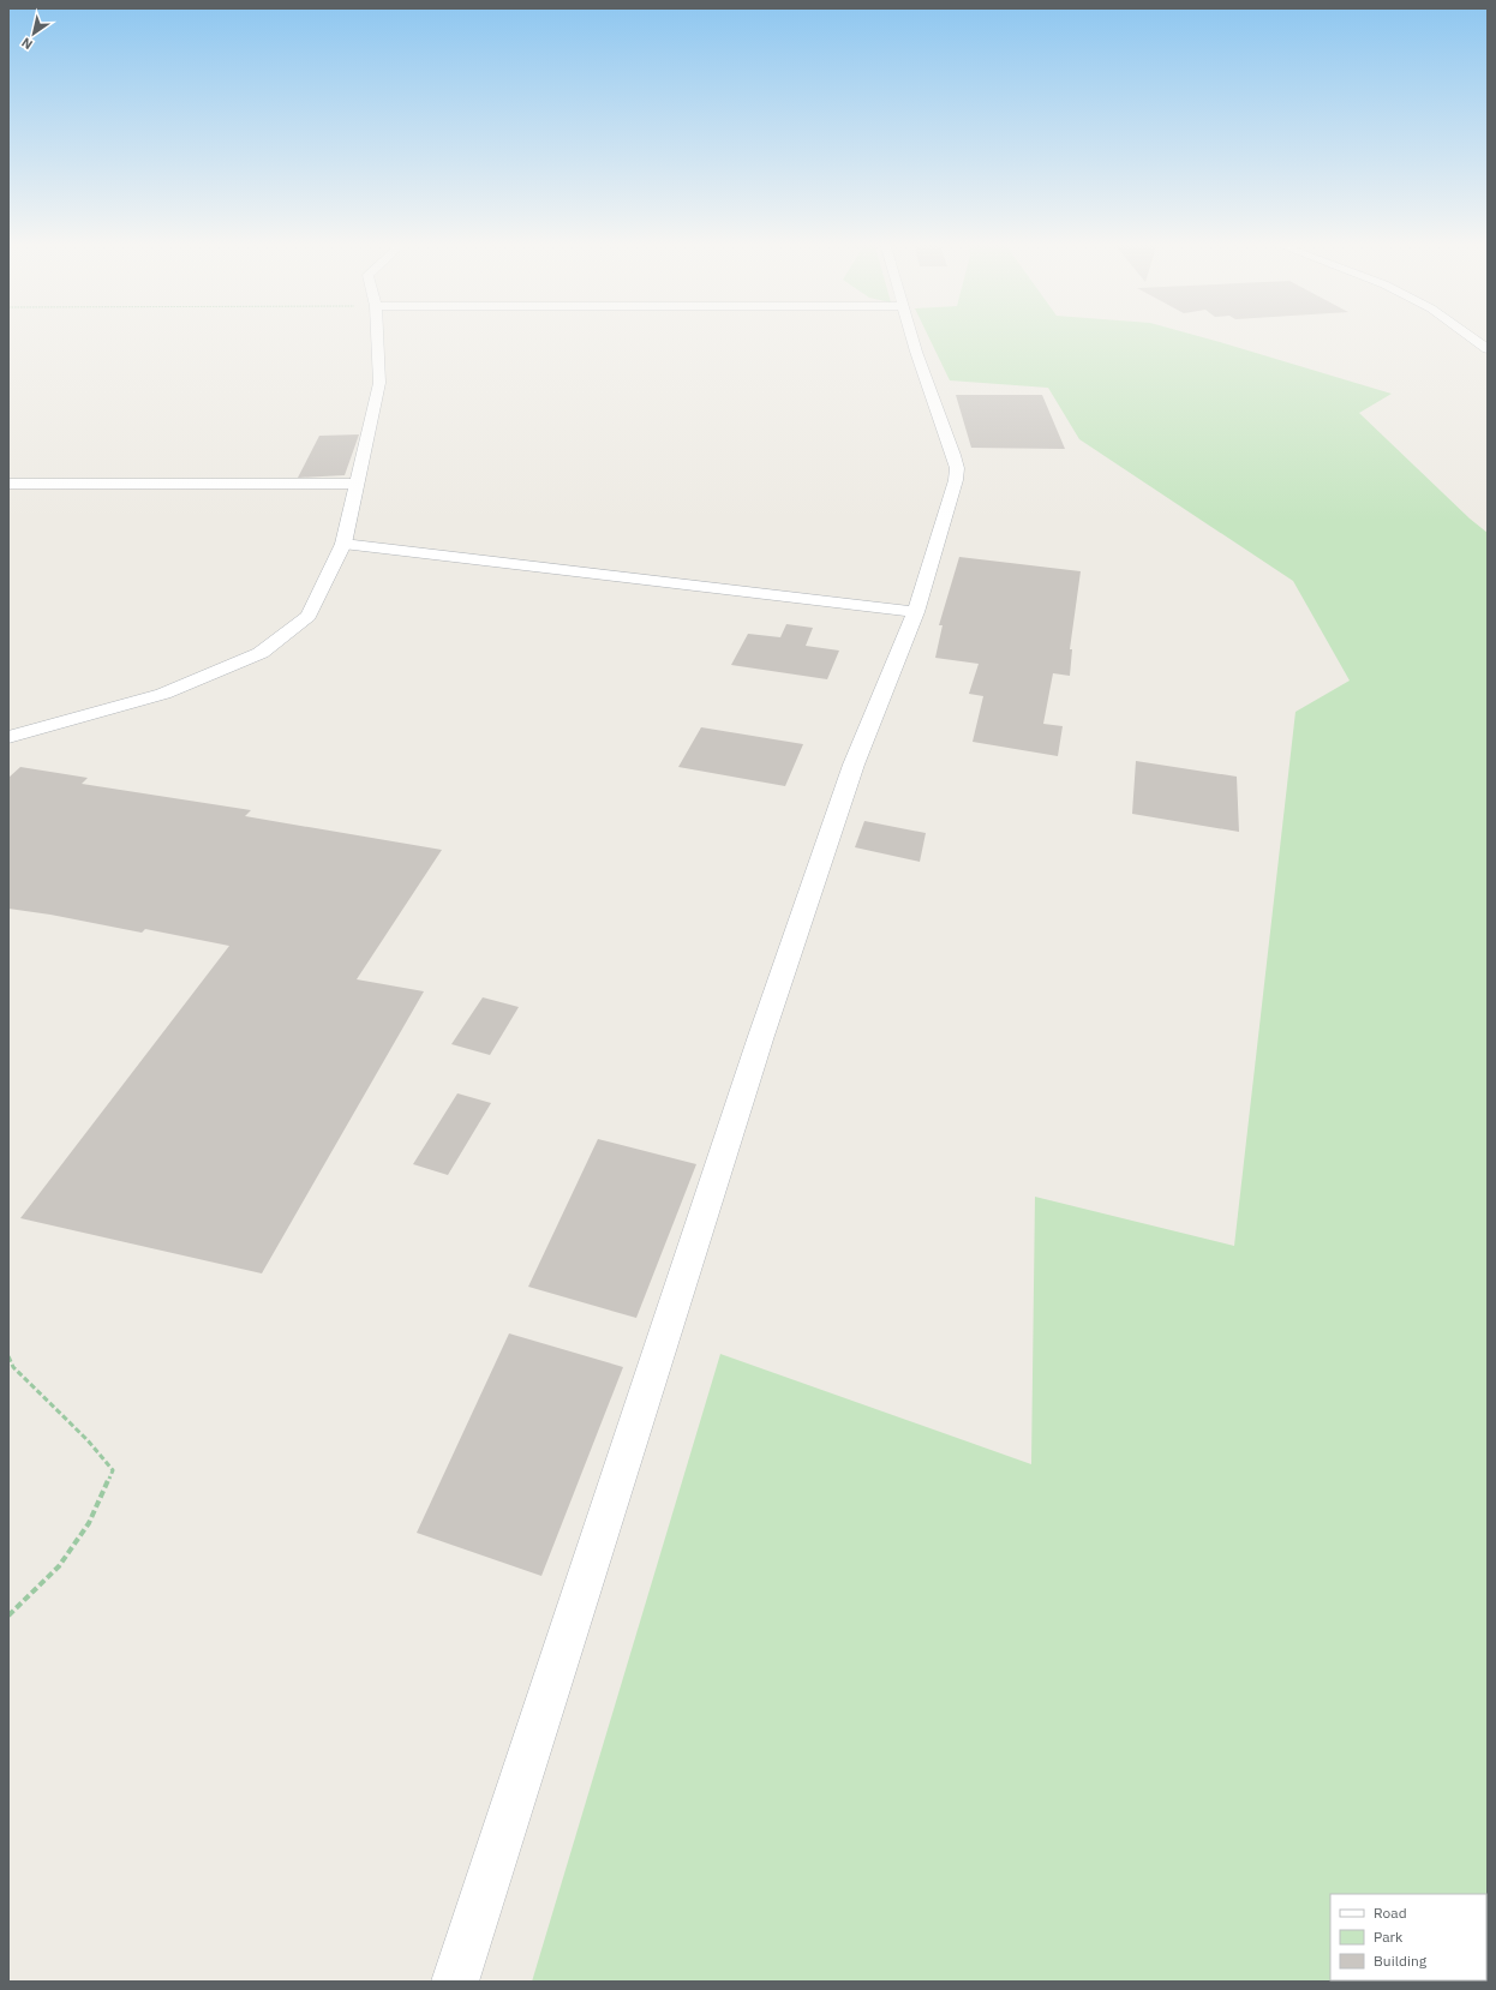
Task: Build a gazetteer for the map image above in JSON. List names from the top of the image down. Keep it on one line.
{"legend":["Road","Park","Building"],"north":"bottom left"}
